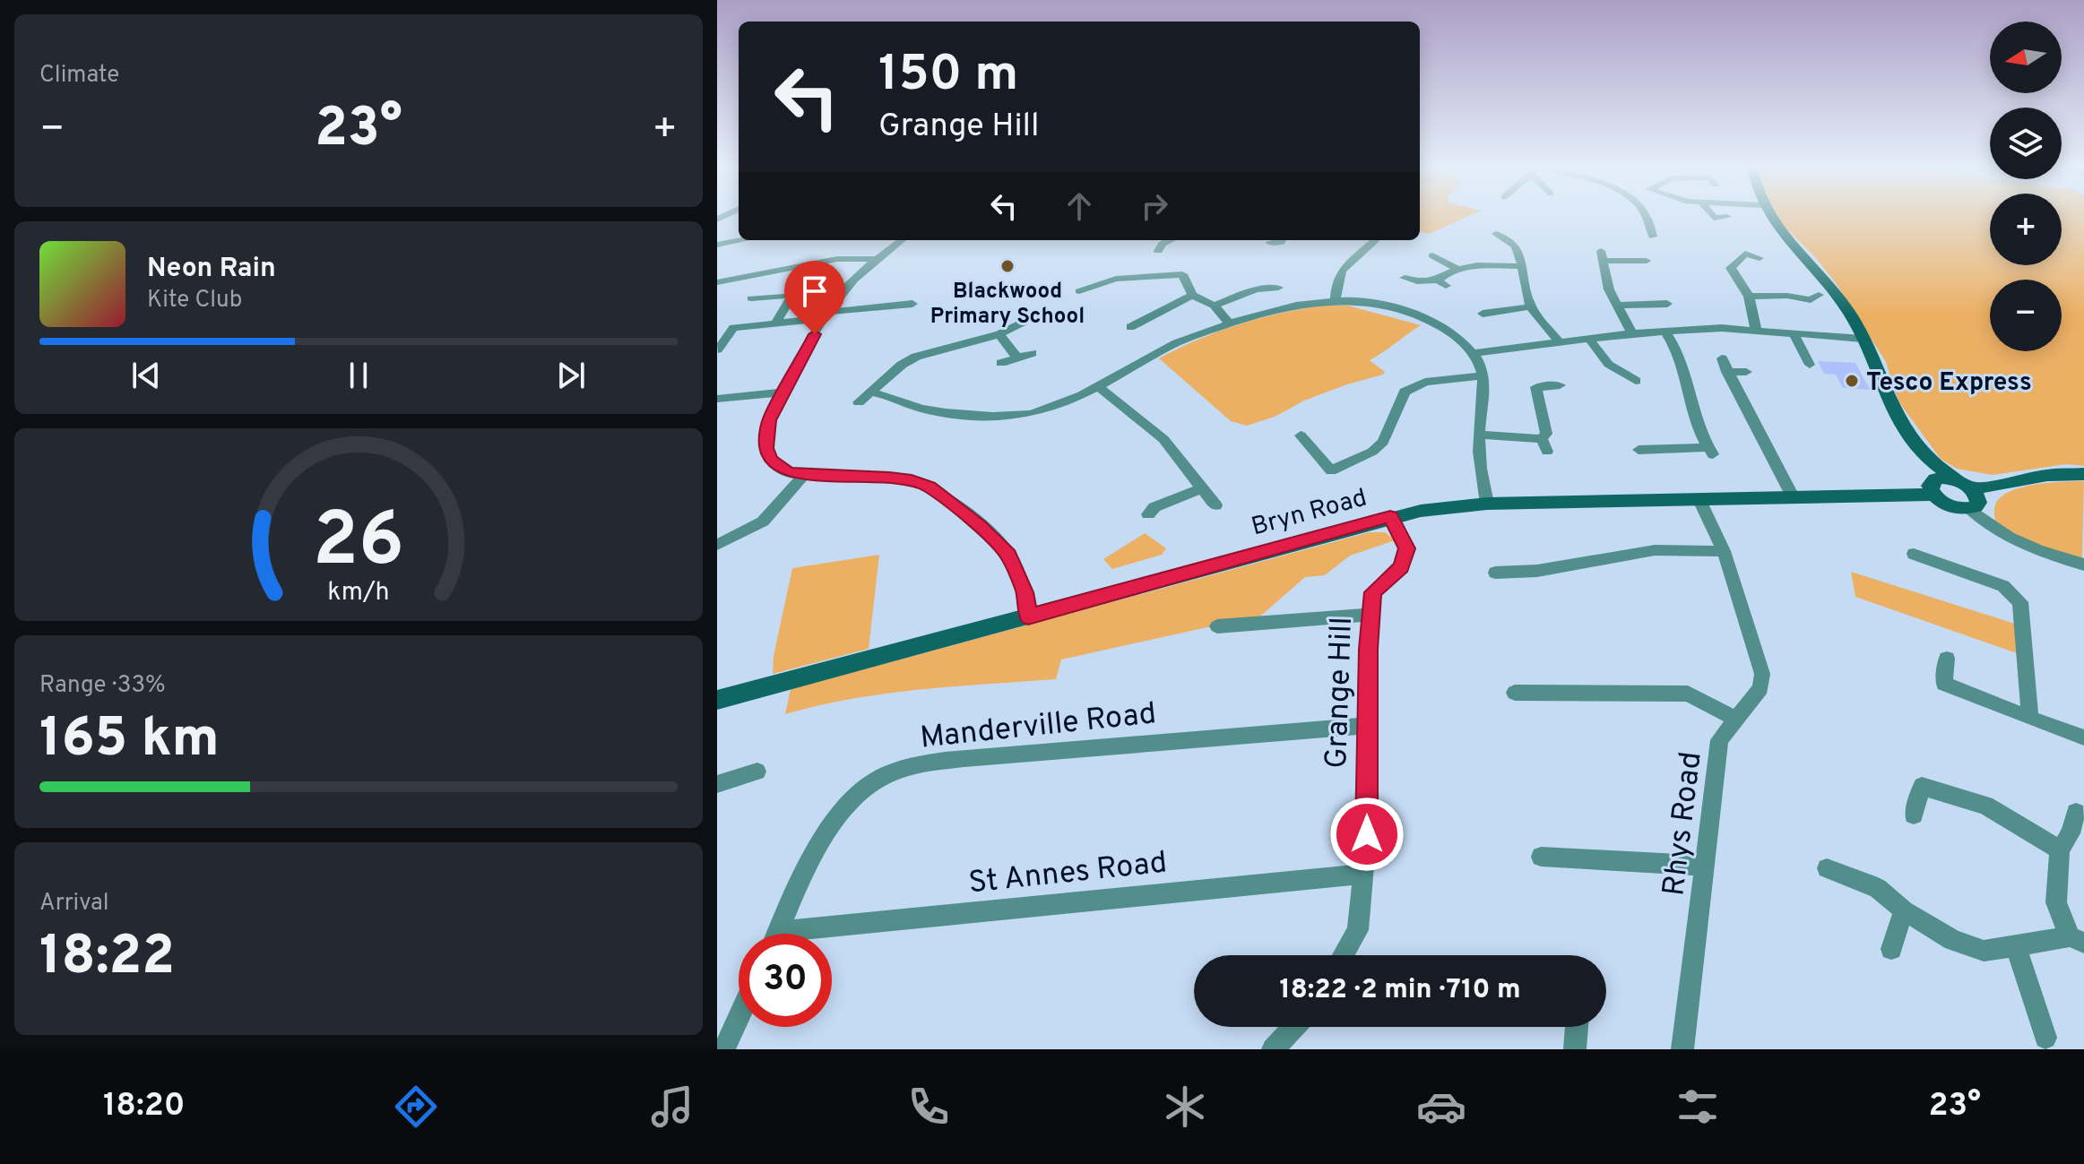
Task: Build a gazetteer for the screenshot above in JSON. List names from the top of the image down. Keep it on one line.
{"streets":{"street":["Bryn Road","Grange Hill","Manderville Road","Rhys Road","St Annes Road"]},"crossings":[["Bryn Road","Grange Hill"],["Bryn Road","Rhys Road"],["Grange Hill","Manderville Road"],["Grange Hill","St Annes Road"]],"places":["Blackwood Primary School","Tesco Express"],"north":"left","page":{"tile":["Climate",["Range · 33%","165 km"],["Arrival","18:22"]],"map_buttons":["+","−"],"turn":["150 m","Grange Hill"],"heat":["−","23°","+"],"song":["Neon Rain","Kite Club"],"limit":"30","trip":"18:22 · 2 min · 710 m","tabs":["18:20","23°"],"gauge":["26","km/h"]}}
